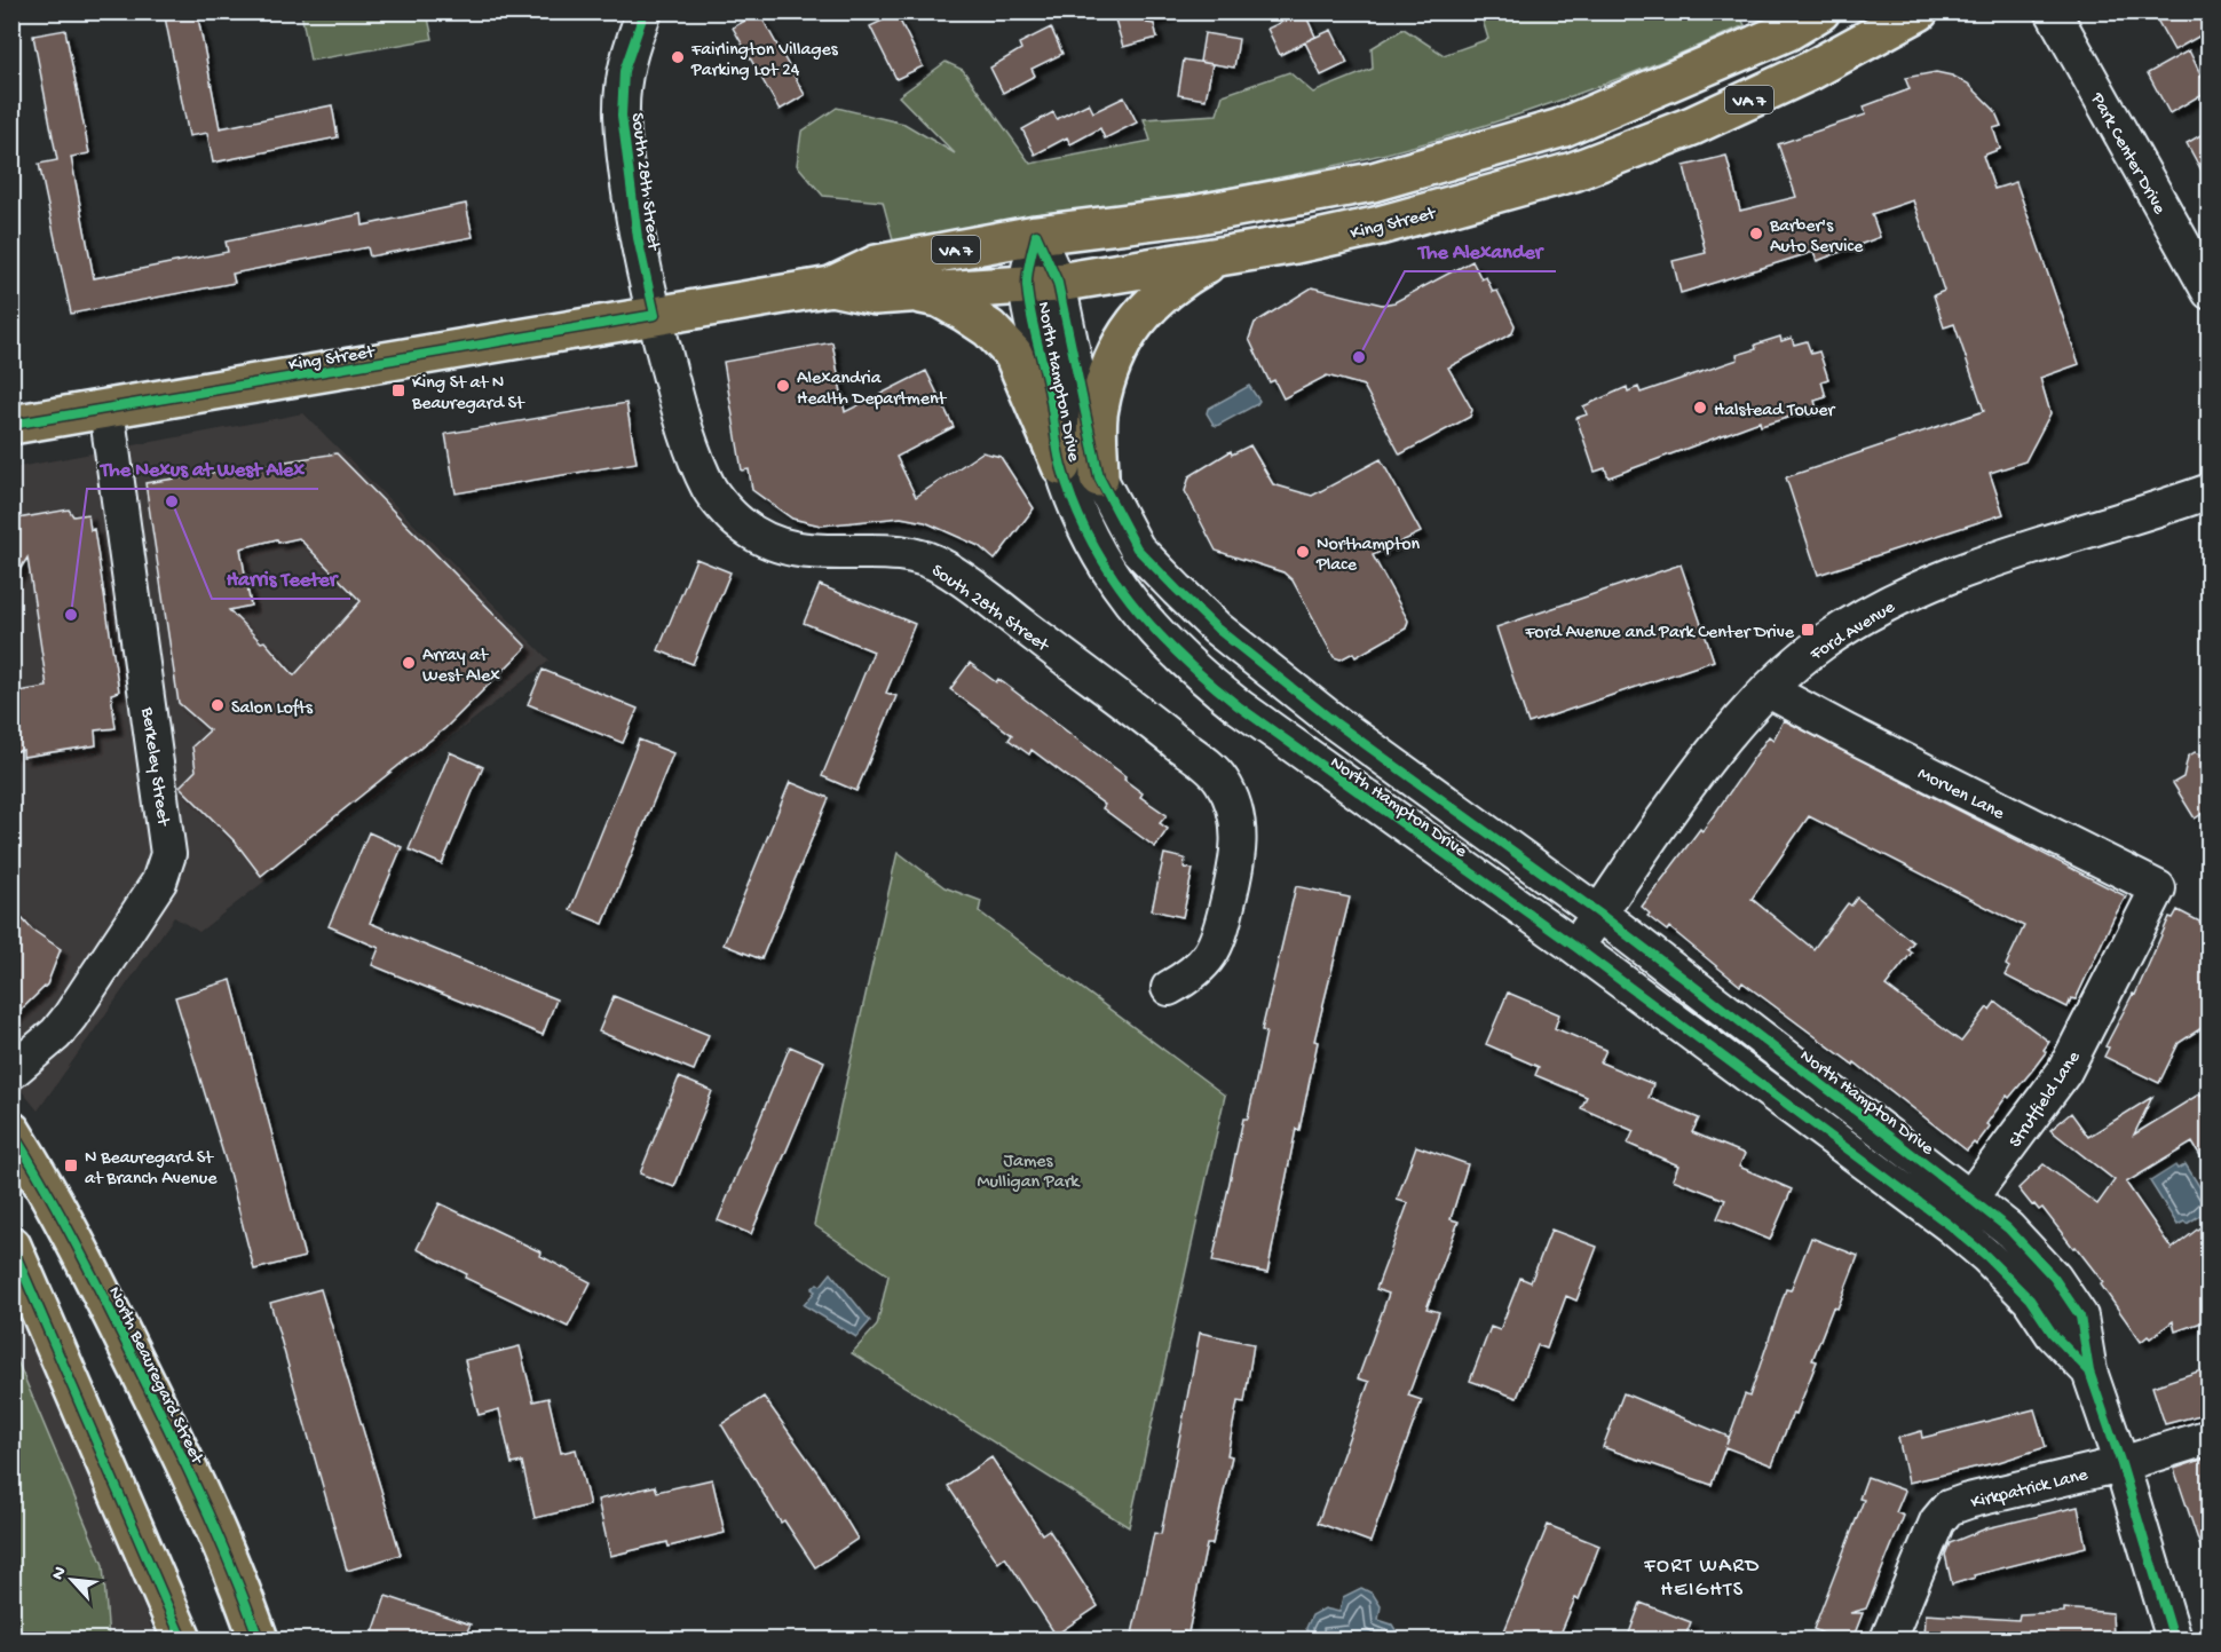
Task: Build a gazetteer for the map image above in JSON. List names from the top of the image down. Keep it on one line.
{"streets":{"main road":["VA 7","King Street","North Beauregard Street"],"street":["Park Center Drive","South 28th Street","North Hampton Drive","Ford Avenue","Berkeley Street","Morven Lane","Strutfield Lane","Kirkpatrick Lane"]},"crossings":[["South 28th Street","King Street"],["King Street","North Hampton Drive"],["King Street","Berkeley Street"],["North Hampton Drive","Ford Avenue"],["North Hampton Drive","Strutfield Lane"],["North Hampton Drive","Kirkpatrick Lane"],["Ford Avenue","Morven Lane"],["Morven Lane","Strutfield Lane"]],"districts":["FORT WARD HEIGHTS"],"parks":["James Mulligan Park"],"places":{"other":["Fairlington Villages Parking Lot 24","Barber's Auto Service","The Alexander","Alexandria Health Department","Halstead Tower","Harris Teeter","Northampton Place","The Nexus at West Alex","Array at West Alex","Salon Lofts"],"transit":["King St at N Beauregard St","Ford Avenue and Park Center Drive","N Beauregard St at Branch Avenue"]},"north":"top left"}
